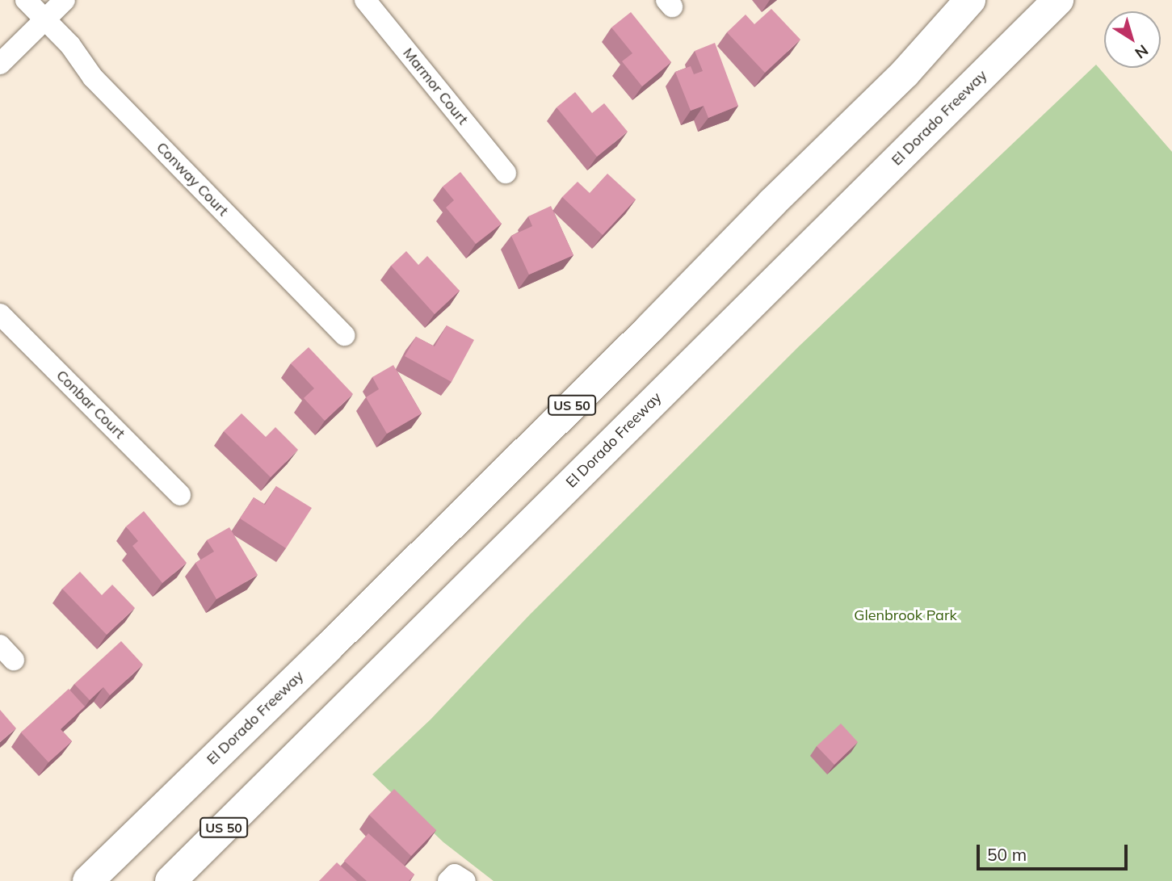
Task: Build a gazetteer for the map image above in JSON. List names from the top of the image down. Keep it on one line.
{"streets":{"highway":["El Dorado Freeway","US 50"],"street":["Marmor Court","Conway Court","Conbar Court"]},"parks":["Glenbrook Park"],"scale_bar":"50 m","north":"bottom right"}
